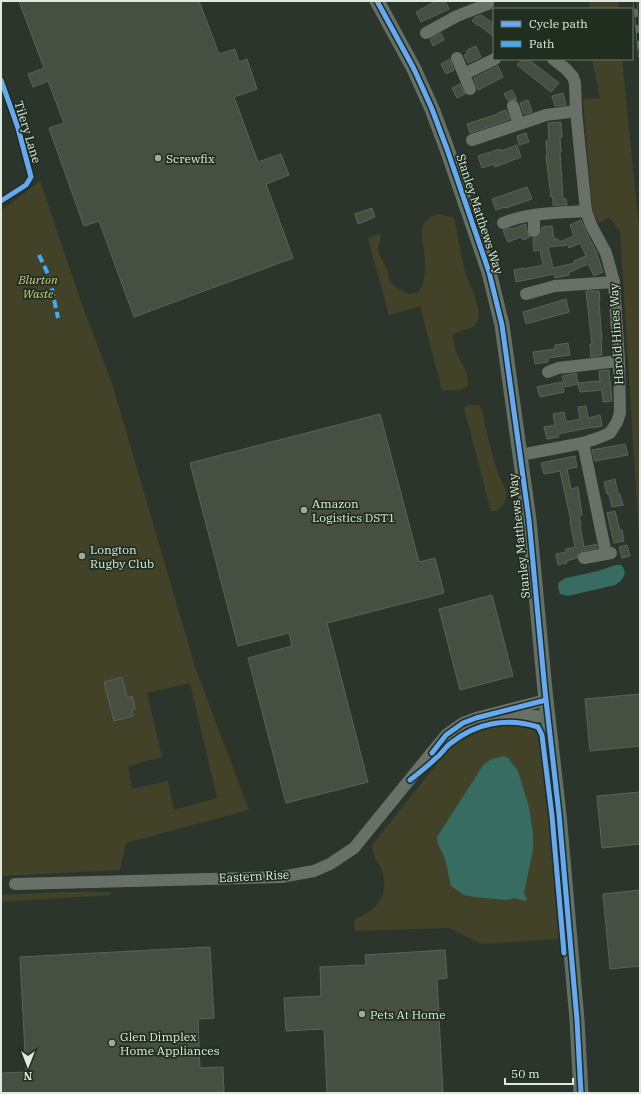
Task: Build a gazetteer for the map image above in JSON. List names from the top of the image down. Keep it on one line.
{"streets":{"main road":["Stanley Matthews Way"],"street":["Harold Hines Way","Eastern Rise"],"cycle path":["Tilery Lane"]},"crossings":[["Stanley Matthews Way","Harold Hines Way"],["Stanley Matthews Way","Eastern Rise"]],"parks":["Blurton Waste"],"places":["Screwfix","Amazon Logistics DST1","Longton Rugby Club","Pets At Home","Glen Dimplex Home Appliances"],"legend":["Cycle path","Path"],"scale_bar":"50 m","north":"bottom"}
